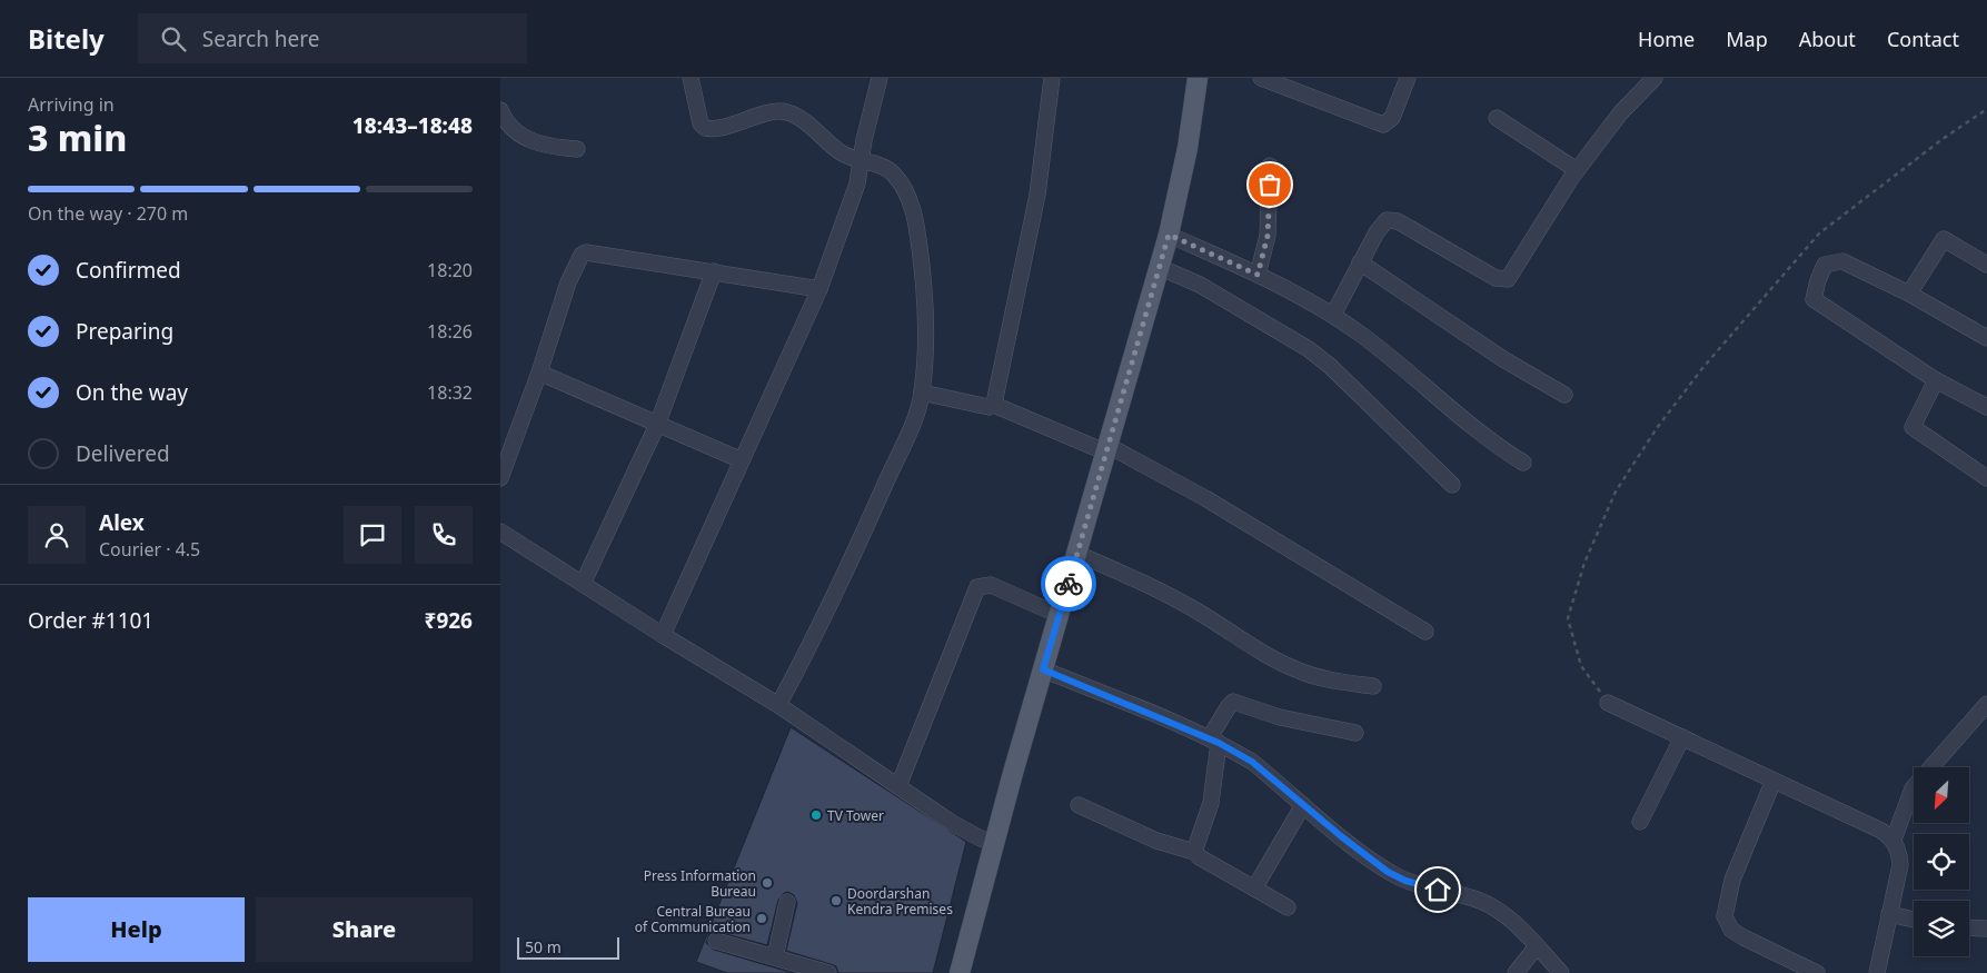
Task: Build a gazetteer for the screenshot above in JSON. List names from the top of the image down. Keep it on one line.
{"places":["TV Tower","Press Information Bureau","Doordarshan Kendra Premises","Central Bureau of Communication"],"scale_bar":"50 m","north":"bottom left","page":{"header":"Bitely","search":"Search here","nav":["Home","Map","About","Contact"],"heading":["3 min","Arriving in","18:43–18:48"],"panel":["Alex","Courier · 4.5","Order #1101","₹926"],"bar":"On the way · 270 m","list":[["Confirmed","18:20"],["Preparing","18:26"],["On the way","18:32"],"Delivered"],"buttons":["Help","Share"],"scale":"50 m"}}
